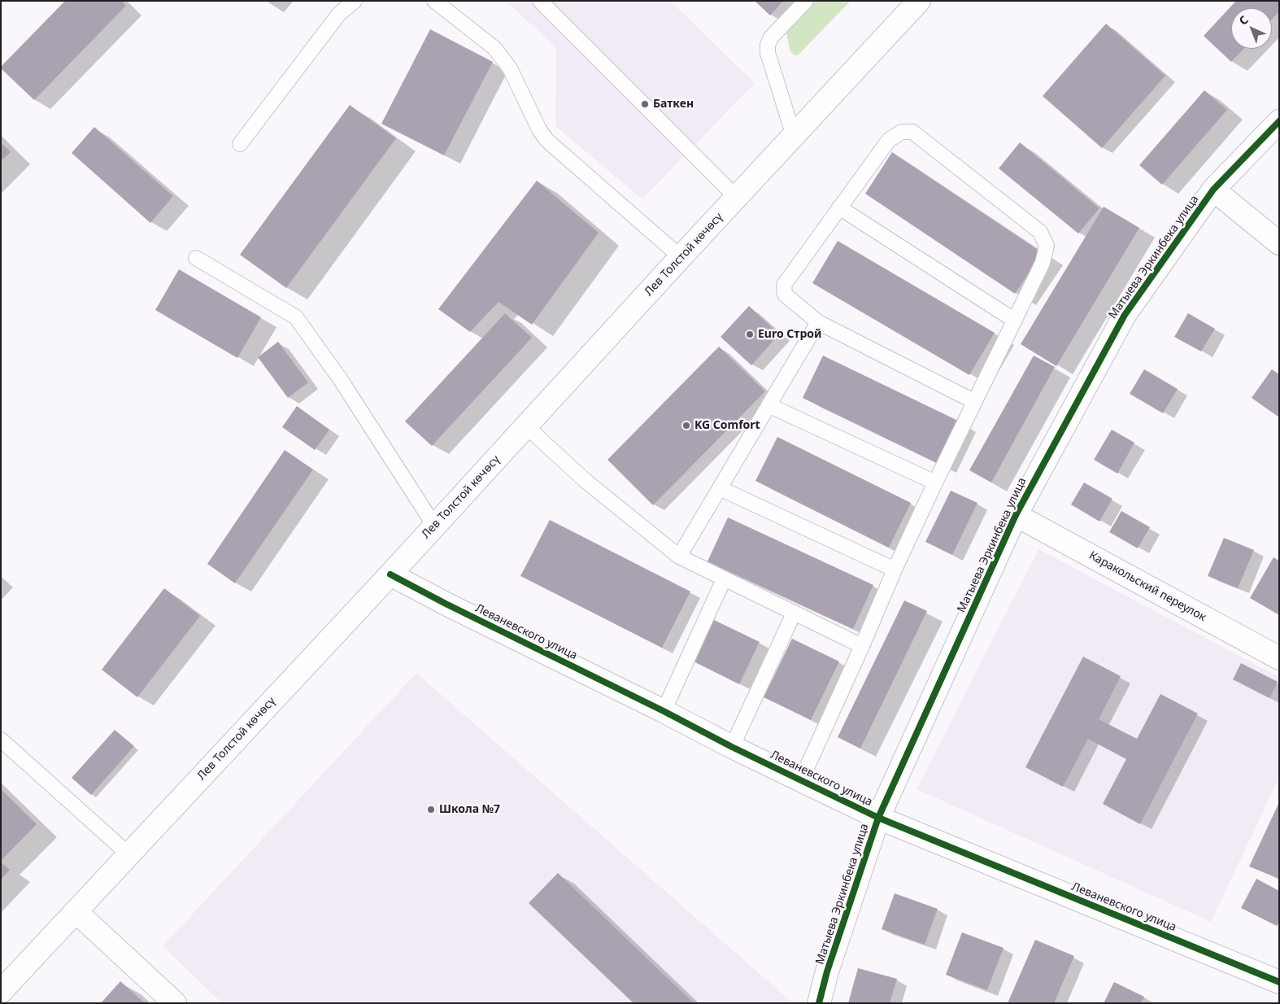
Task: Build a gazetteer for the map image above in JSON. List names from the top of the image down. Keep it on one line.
{"streets":{"street":["Лев Толстой көчөсү","Матыева Эркинбека улица","Каракольский переулок","Леваневского улица"]},"crossings":[["Лев Толстой көчөсү","Леваневского улица"],["Матыева Эркинбека улица","Каракольский переулок"],["Матыева Эркинбека улица","Леваневского улица"]],"places":["Баткен","Euro Строй","KG Comfort","Школа №7"],"north":"top left"}
